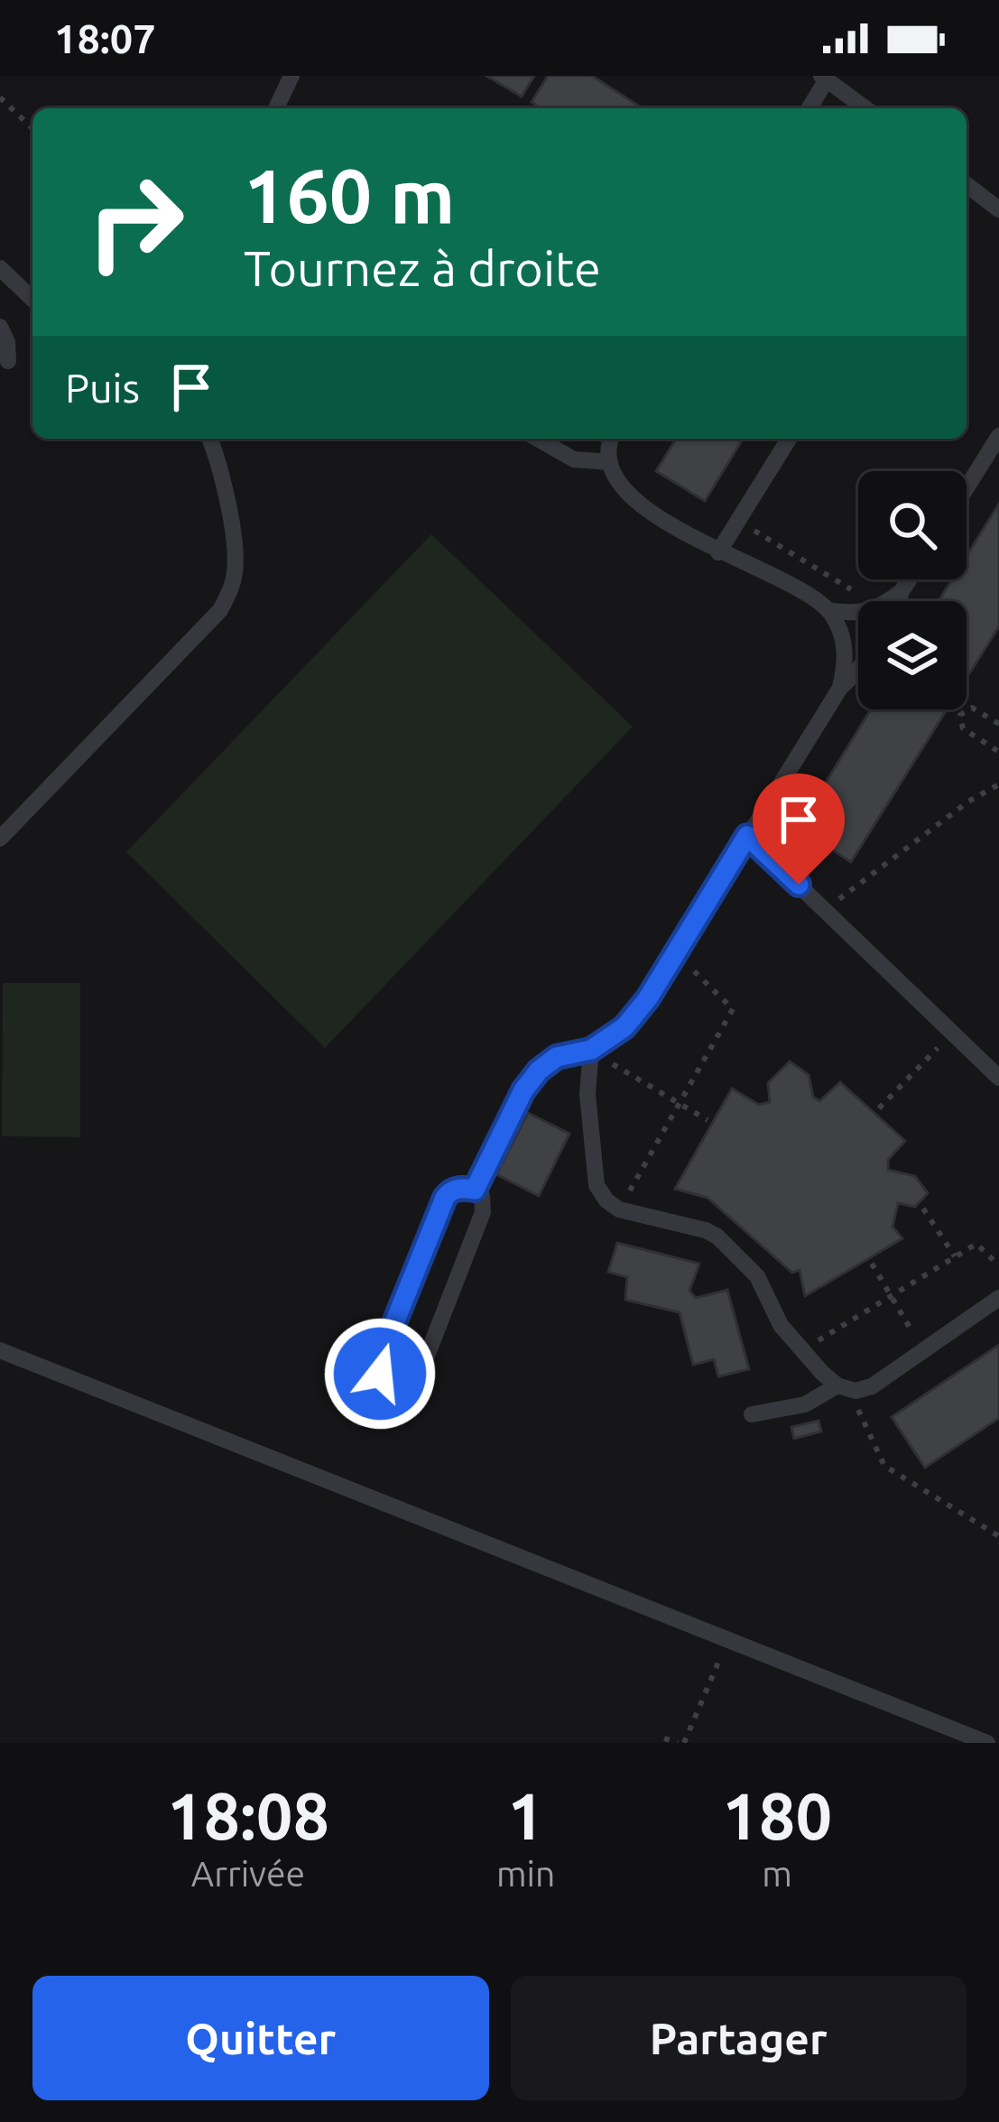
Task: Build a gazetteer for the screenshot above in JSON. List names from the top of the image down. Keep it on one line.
{"page":{"status":"18:07","turn":["160 m","Tournez à droite"],"then":"Puis","eta":["18:08","Arrivée","1","min","180","m"],"buttons":["Quitter","Partager"]}}
